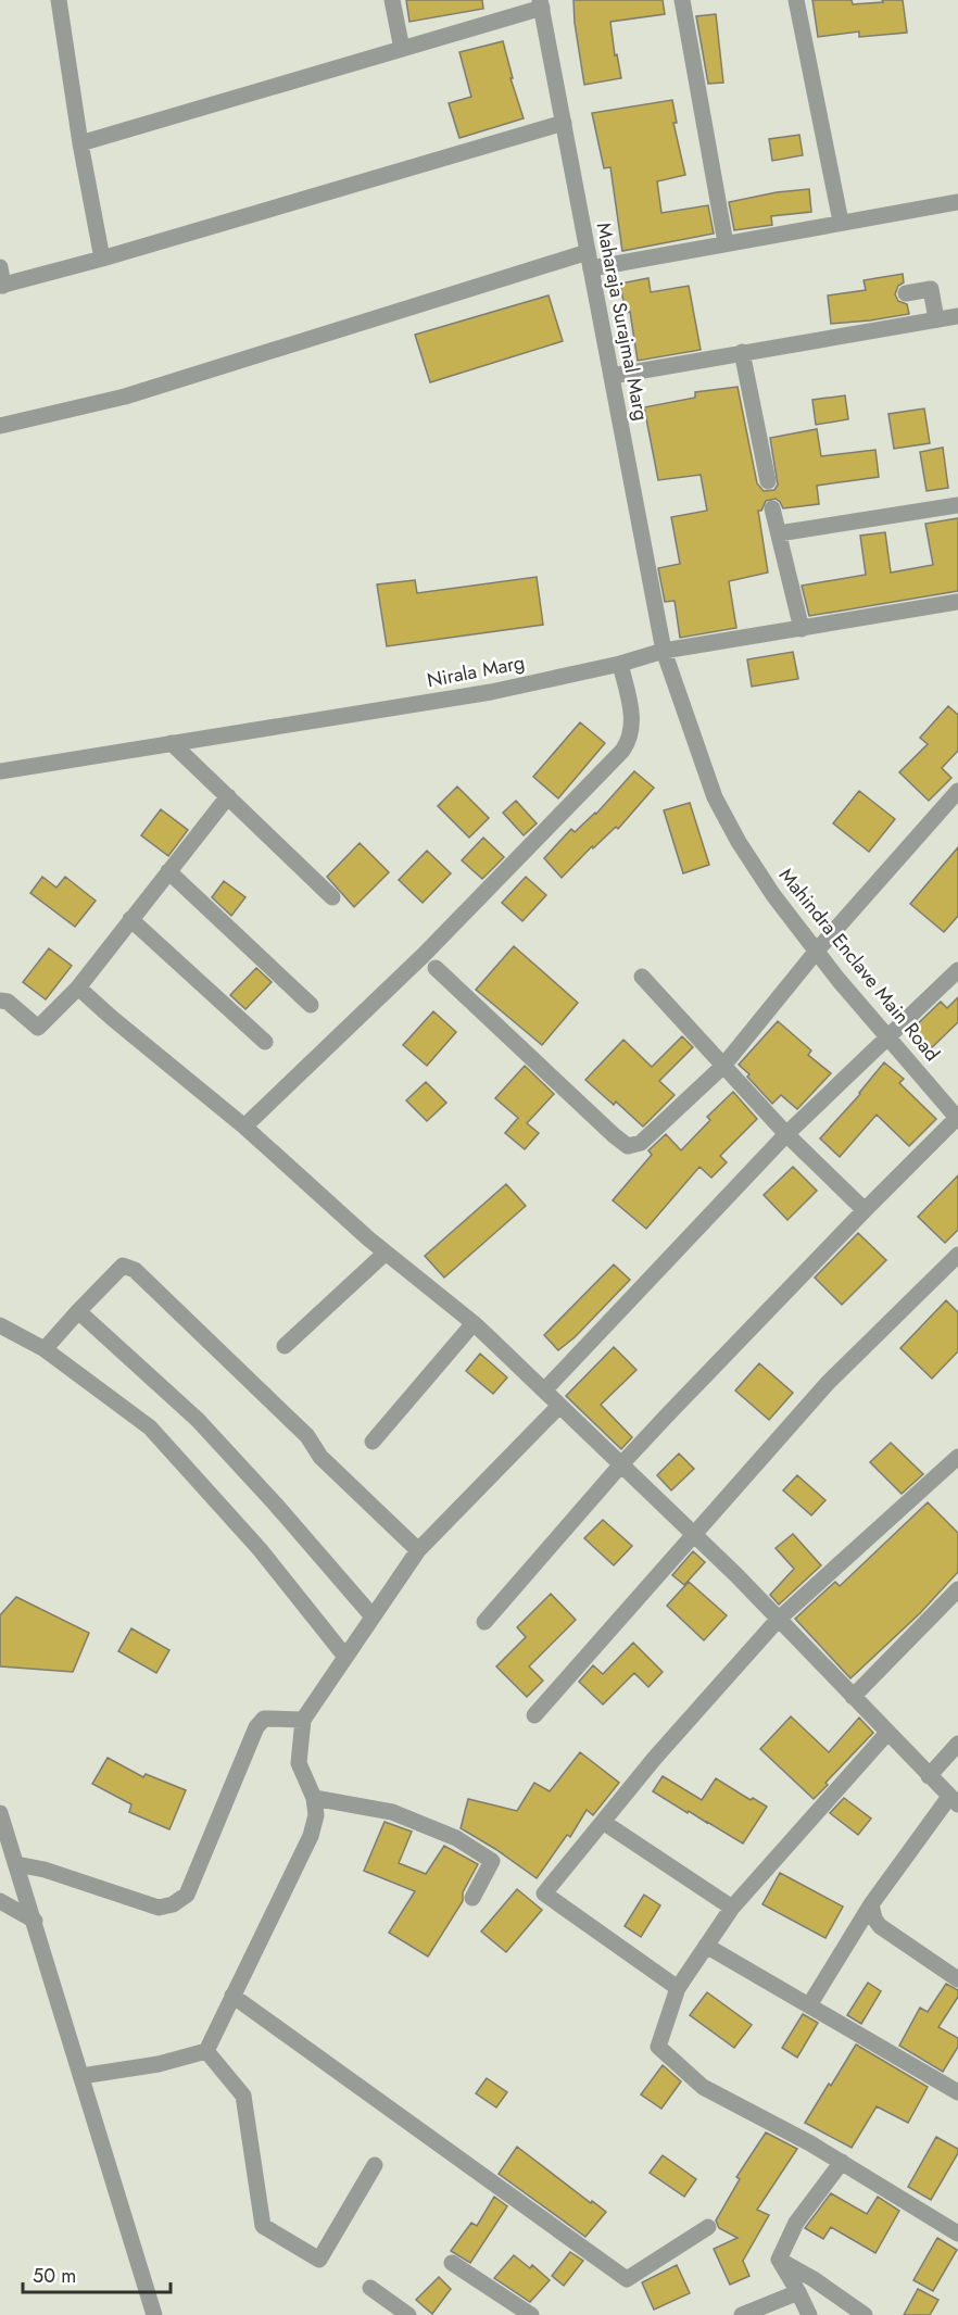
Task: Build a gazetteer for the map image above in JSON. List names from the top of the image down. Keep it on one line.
{"streets":{"street":["Maharaja Surajmal Marg","Nirala Marg","Mahindra Enclave Main Road"]},"crossings":[["Maharaja Surajmal Marg","Nirala Marg"],["Maharaja Surajmal Marg","Mahindra Enclave Main Road"],["Nirala Marg","Mahindra Enclave Main Road"]],"scale_bar":"50 m"}
